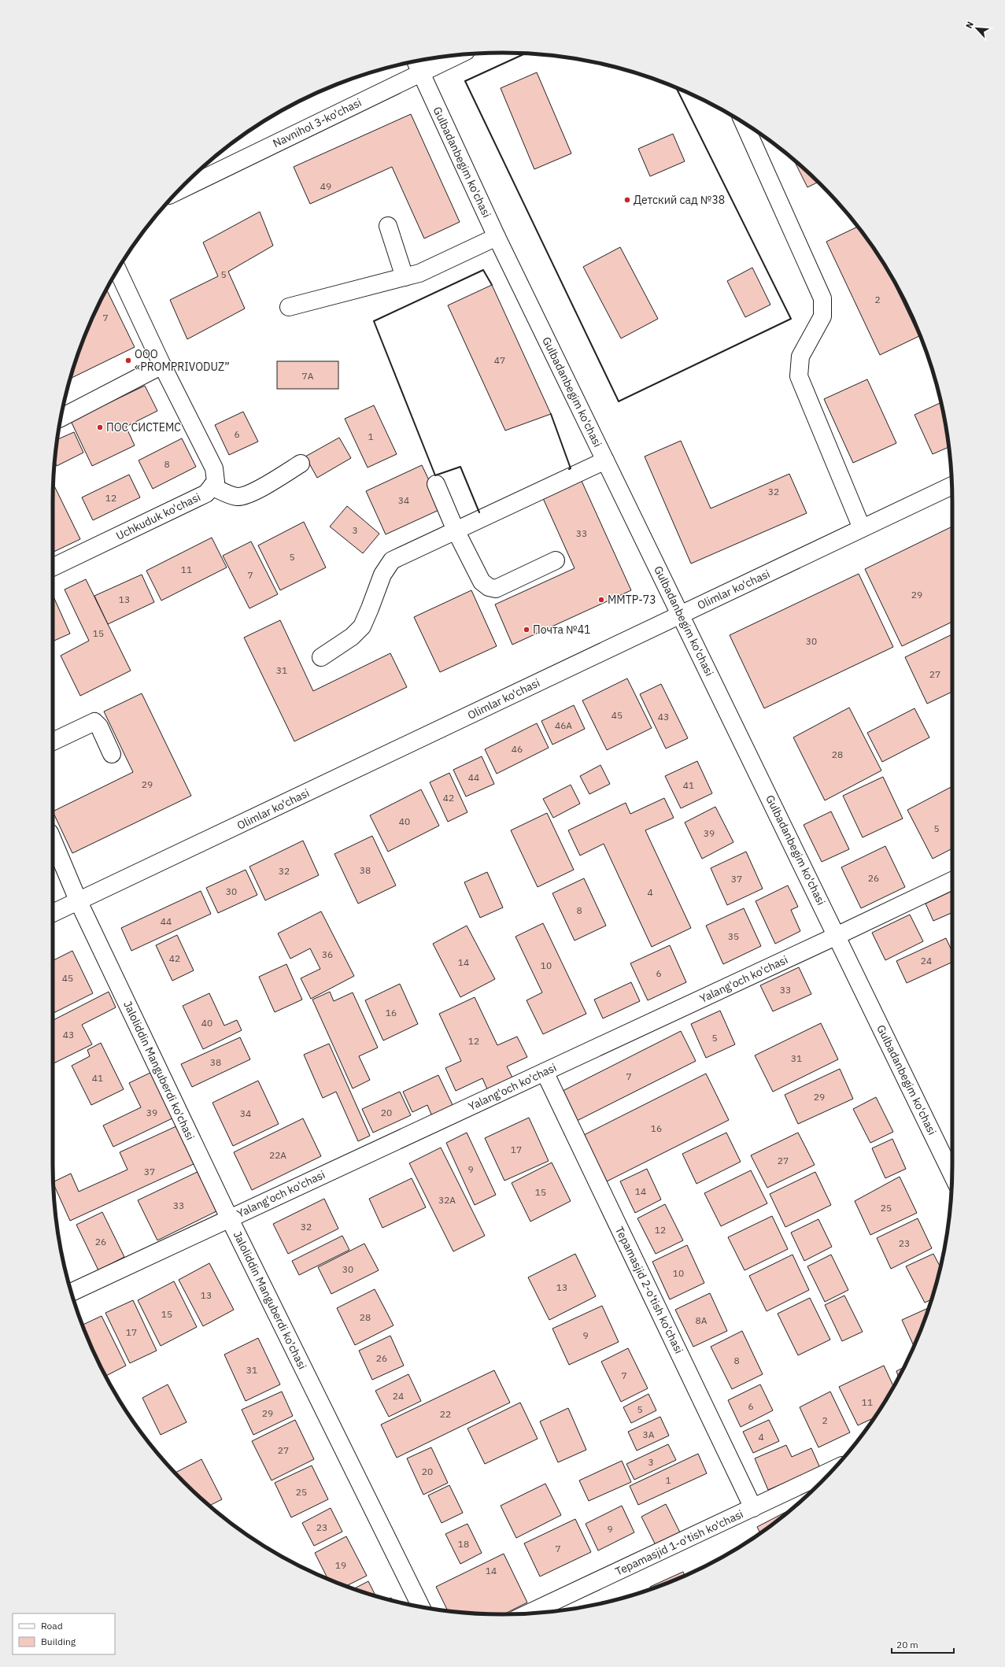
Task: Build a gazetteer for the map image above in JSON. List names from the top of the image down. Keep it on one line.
{"streets":{"street":["Navnihol 3-ko'chasi","Gulbadanbegim ko'chasi","Uchkuduk ko'chasi","Olimlar ko'chasi","Yalang'och ko'chasi","Jaloliddin Manguberdi ko'chasi","Tepamasjid 2-o'tish ko'chasi","Tepamasjid 1-o'tish ko'chasi"]},"crossings":[["Navnihol 3-ko'chasi","Gulbadanbegim ko'chasi"],["Gulbadanbegim ko'chasi","Olimlar ko'chasi"],["Gulbadanbegim ko'chasi","Yalang'och ko'chasi"],["Olimlar ko'chasi","Jaloliddin Manguberdi ko'chasi"],["Yalang'och ko'chasi","Jaloliddin Manguberdi ko'chasi"],["Yalang'och ko'chasi","Tepamasjid 2-o'tish ko'chasi"],["Tepamasjid 2-o'tish ko'chasi","Tepamasjid 1-o'tish ko'chasi"]],"places":["Детский сад №38","ООО «PROMPRIVODUZ”","ПОС СИСТЕМС","MMTP-73","Почта №41"],"house_numbers":["49","5","2","7","47","7A","6","1","8","32","12","34","3","33","5","11","7","29","13","15","30","31","27","45","43","46A","46","28","44","29","41","42","40","5","39","38","32","26","37","30","4","8","44","35","36","42","24","14","10","6","45","33","16","40","43","5","12","31","38","7","41","29","39","20","34","16","17","22A","27","9","37","14","15","32A","33","25","32","12","26","23","30","10","13","13","15","28","8A","17","9","26","8","31","7","24","11","6","5","29","22","2","3A","4","27","3","20","1","25","23","9","18","7","19","14"],"legend":["Road","Building"],"scale_bar":"20 m","north":"top left"}
